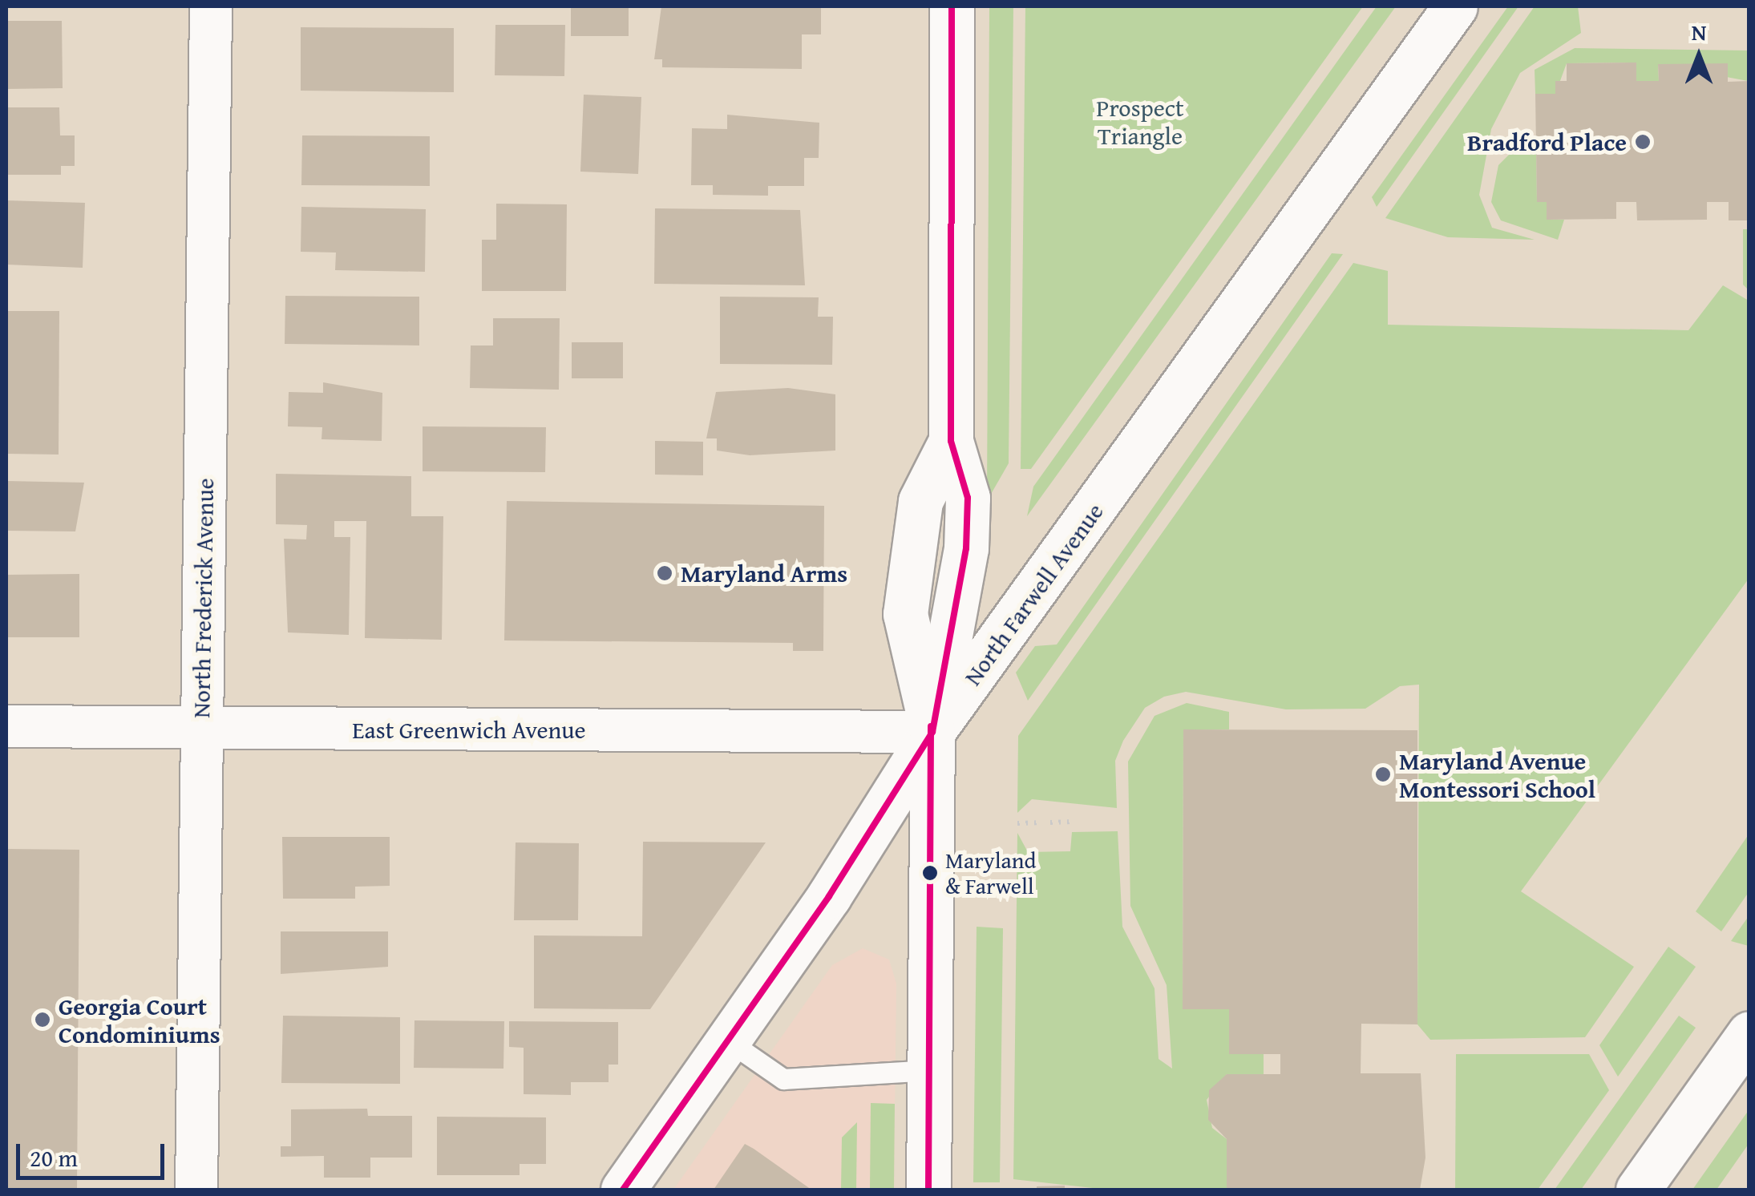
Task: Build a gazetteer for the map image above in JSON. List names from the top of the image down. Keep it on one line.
{"streets":{"main road":["North Farwell Avenue"],"street":["North Frederick Avenue","East Greenwich Avenue"]},"crossings":[["North Farwell Avenue","East Greenwich Avenue"],["North Frederick Avenue","East Greenwich Avenue"]],"parks":["Prospect Triangle"],"places":["Bradford Place","Maryland Arms","Maryland Avenue Montessori School","Maryland & Farwell","Georgia Court Condominiums"],"scale_bar":"20 m","north":"top"}
